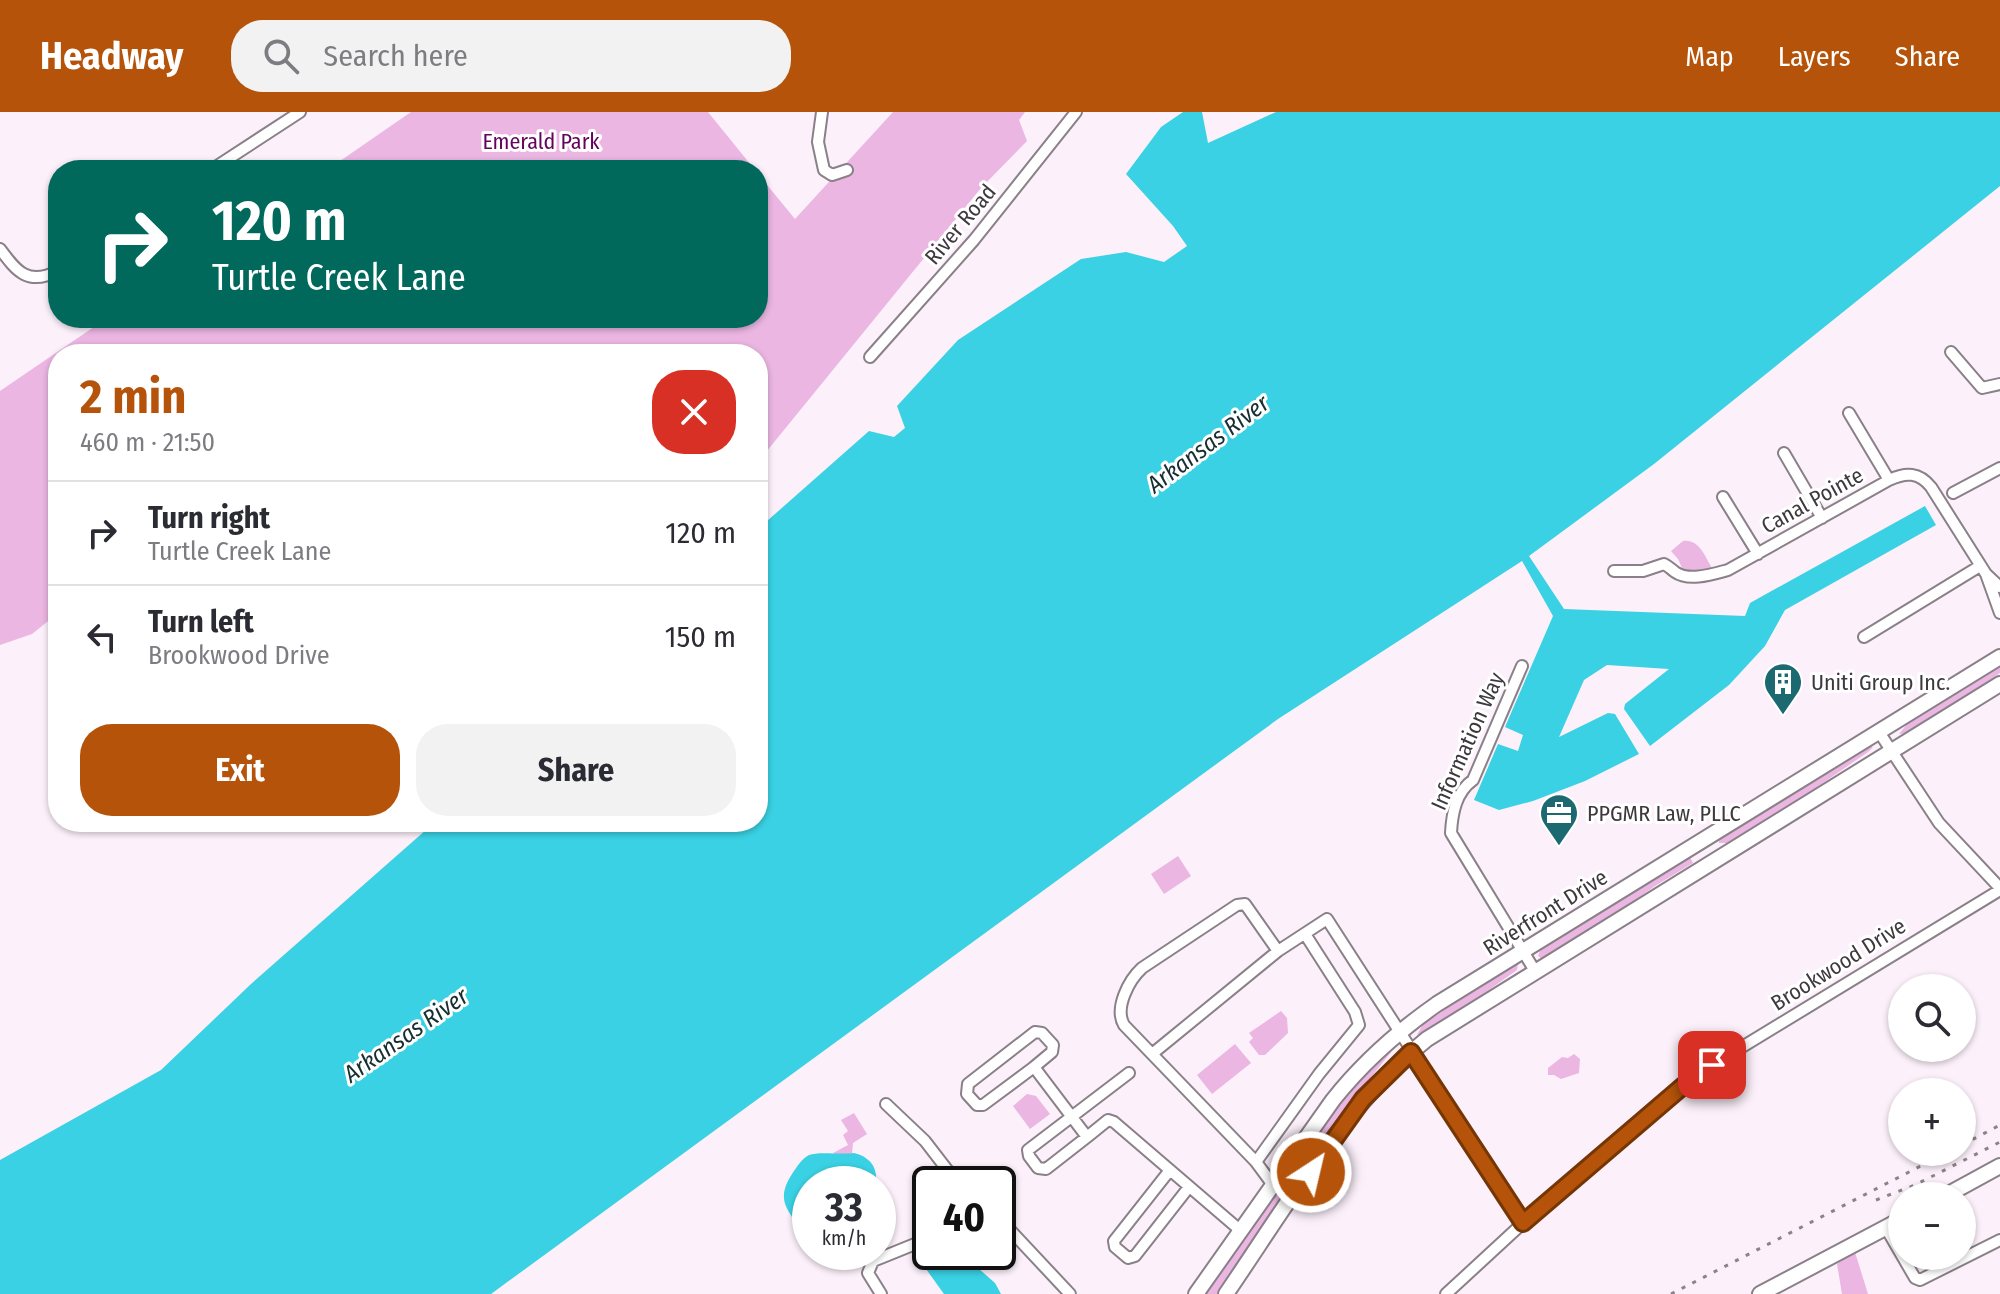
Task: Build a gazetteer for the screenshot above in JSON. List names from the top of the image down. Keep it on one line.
{"streets":{"street":["River Road","Canal Pointe","Information Way","Riverfront Drive","Brookwood Drive"]},"crossings":[["Information Way","Riverfront Drive"]],"water":["Arkansas River"],"parks":["Emerald Park"],"places":{"building":["Uniti Group Inc."],"office":["PPGMR Law, PLLC"]},"page":{"header":"Headway","search":"Search here","nav":["Map","Layers","Share"],"turn":["120 m","Turtle Creek Lane"],"heading":["2 min","460 m · 21:50"],"list":[{"name":"Turn right","note":"Turtle Creek Lane","value":"120 m"},{"name":"Turn left","note":"Brookwood Drive","value":"150 m"}],"buttons":["Exit","Share"],"map_buttons":["+","−"],"speed":"33 km/h","limit":"40"}}
